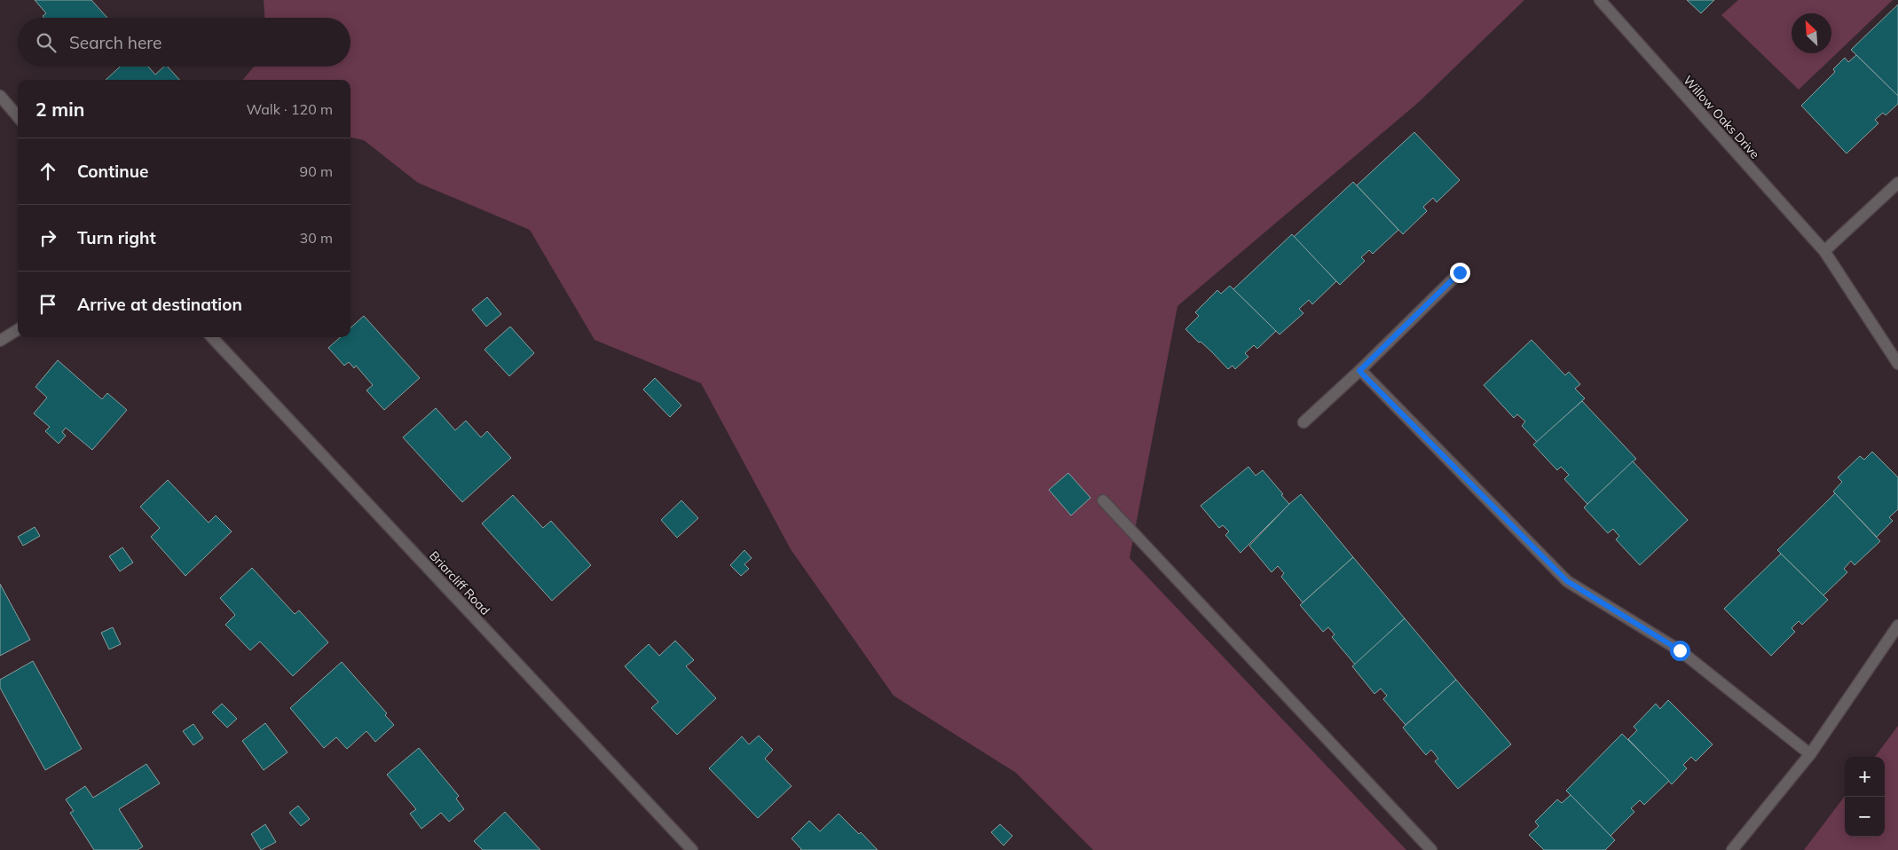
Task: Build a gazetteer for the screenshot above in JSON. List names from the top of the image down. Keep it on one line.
{"streets":{"street":["Willow Oaks Drive","Briarcliff Road"]},"north":"top left","page":{"search":"Search here","heading":["2 min","Walk · 120 m"],"list":[["Continue","90 m"],["Turn right","30 m"],"Arrive at destination"],"map_buttons":["+","−"]}}
